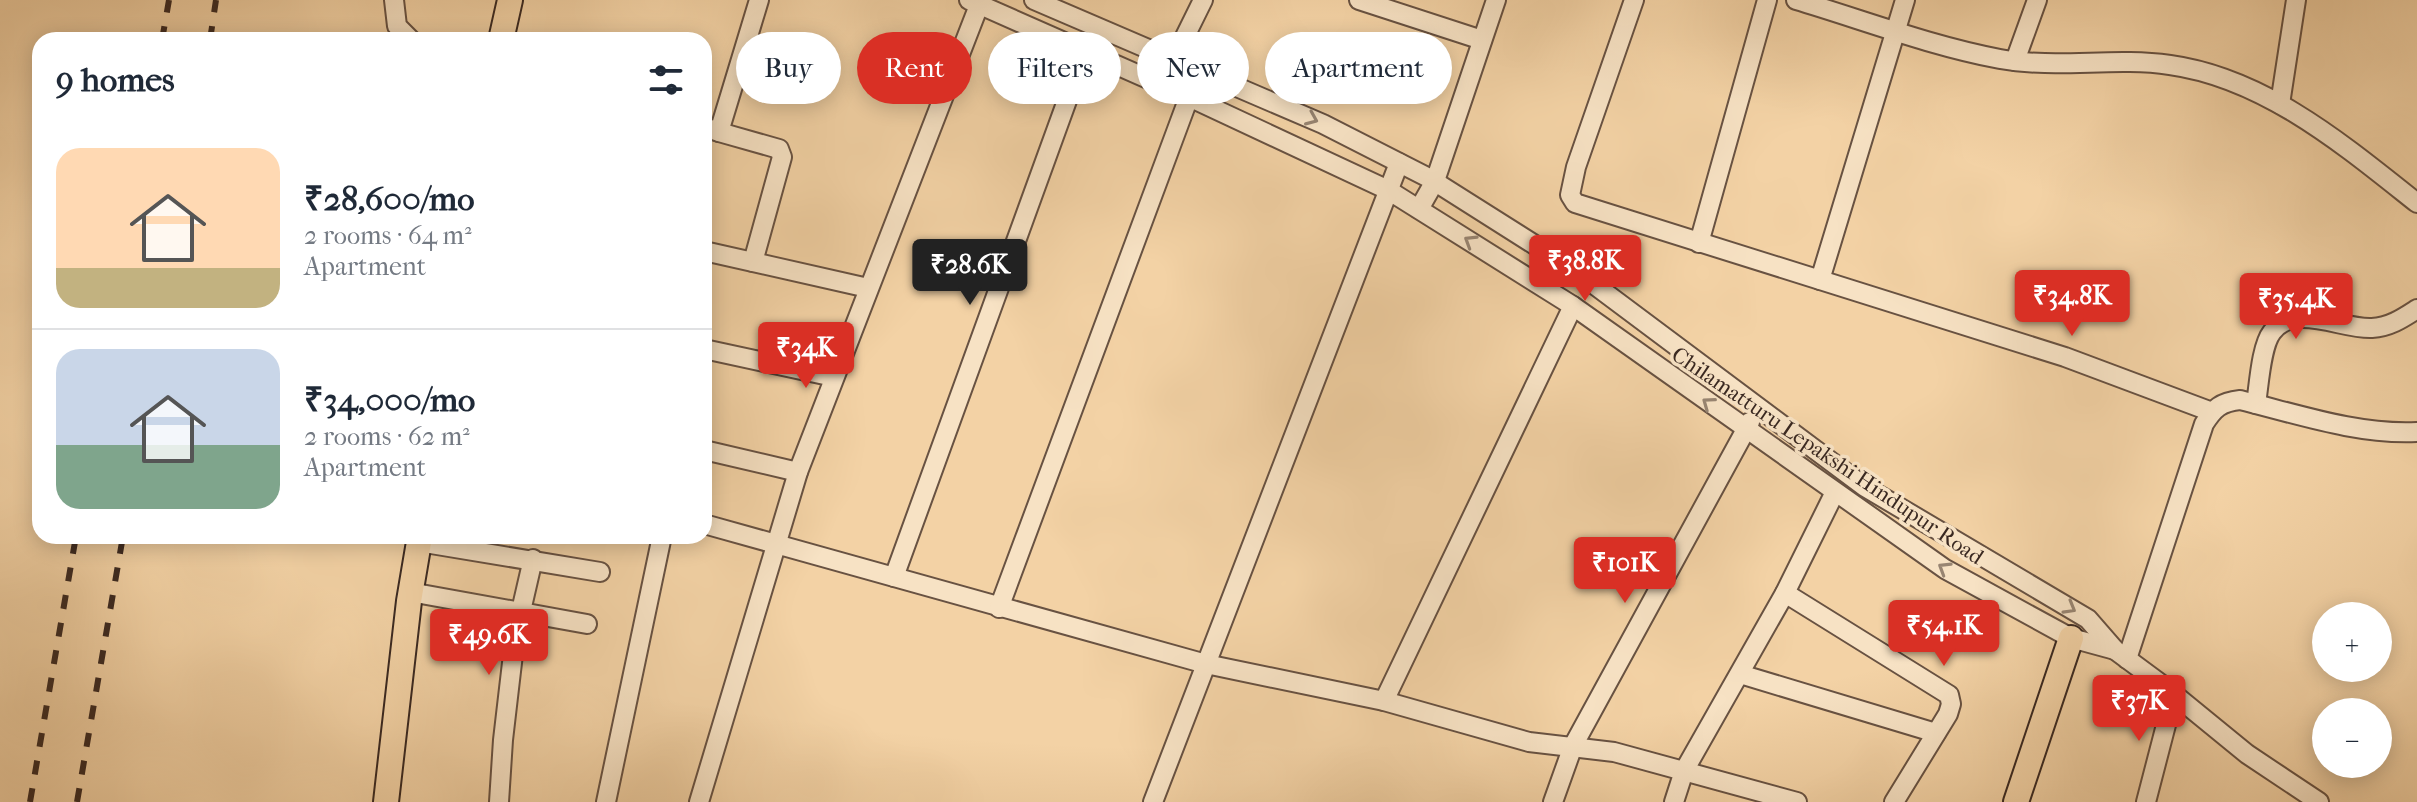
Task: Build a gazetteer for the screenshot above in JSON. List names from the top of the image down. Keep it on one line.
{"streets":{"street":["Chilamatturu Lepakshi Hindupur Road"]},"page":{"chip":["Buy","Rent","Filters","New","Apartment"],"heading":"9 homes","list":[{"name":"₹28,600/mo","note":"2 rooms · 64 m² · Apartment"},{"name":"₹34,000/mo","note":"2 rooms · 62 m² · Apartment"}],"price":["₹38.8K","₹28.6K","₹34.8K","₹35.4K","₹34K","₹101K","₹54.1K","₹49.6K","₹37K"],"map_buttons":["+","−"]}}
